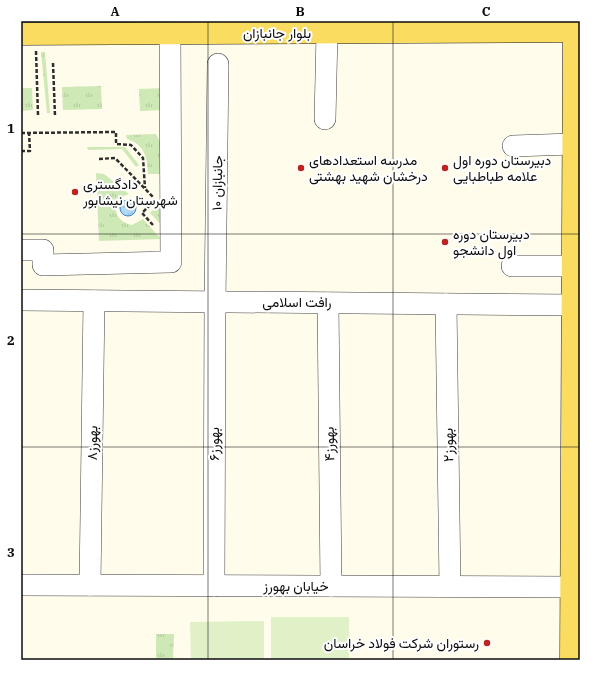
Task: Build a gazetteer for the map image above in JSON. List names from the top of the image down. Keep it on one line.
{"streets":{"main road":["بلوار جانبازان"],"street":["جانبازان ۱۰","رافت اسلامی","بهورز۸","بهورز۶","بهورز۴","بهورز۲","خیابان بهورز"]},"crossings":[["جانبازان ۱۰","رافت اسلامی"],["جانبازان ۱۰","بهورز۶"],["رافت اسلامی","بهورز۸"],["رافت اسلامی","بهورز۶"],["رافت اسلامی","بهورز۴"],["رافت اسلامی","بهورز۲"],["بهورز۸","خیابان بهورز"],["بهورز۶","خیابان بهورز"],["بهورز۴","خیابان بهورز"],["بهورز۲","خیابان بهورز"]],"places":["مدرسه استعدادهای درخشان شهید بهشتی","دبیرستان دوره اول علامه طباطبایی","دادگستری شهرستان نیشابور","دبیرستان دوره اول دانشجو","رستوران شرکت فولاد خراسان"],"grid":{"columns":["A","B","C"],"rows":["1","2","3"]}}
